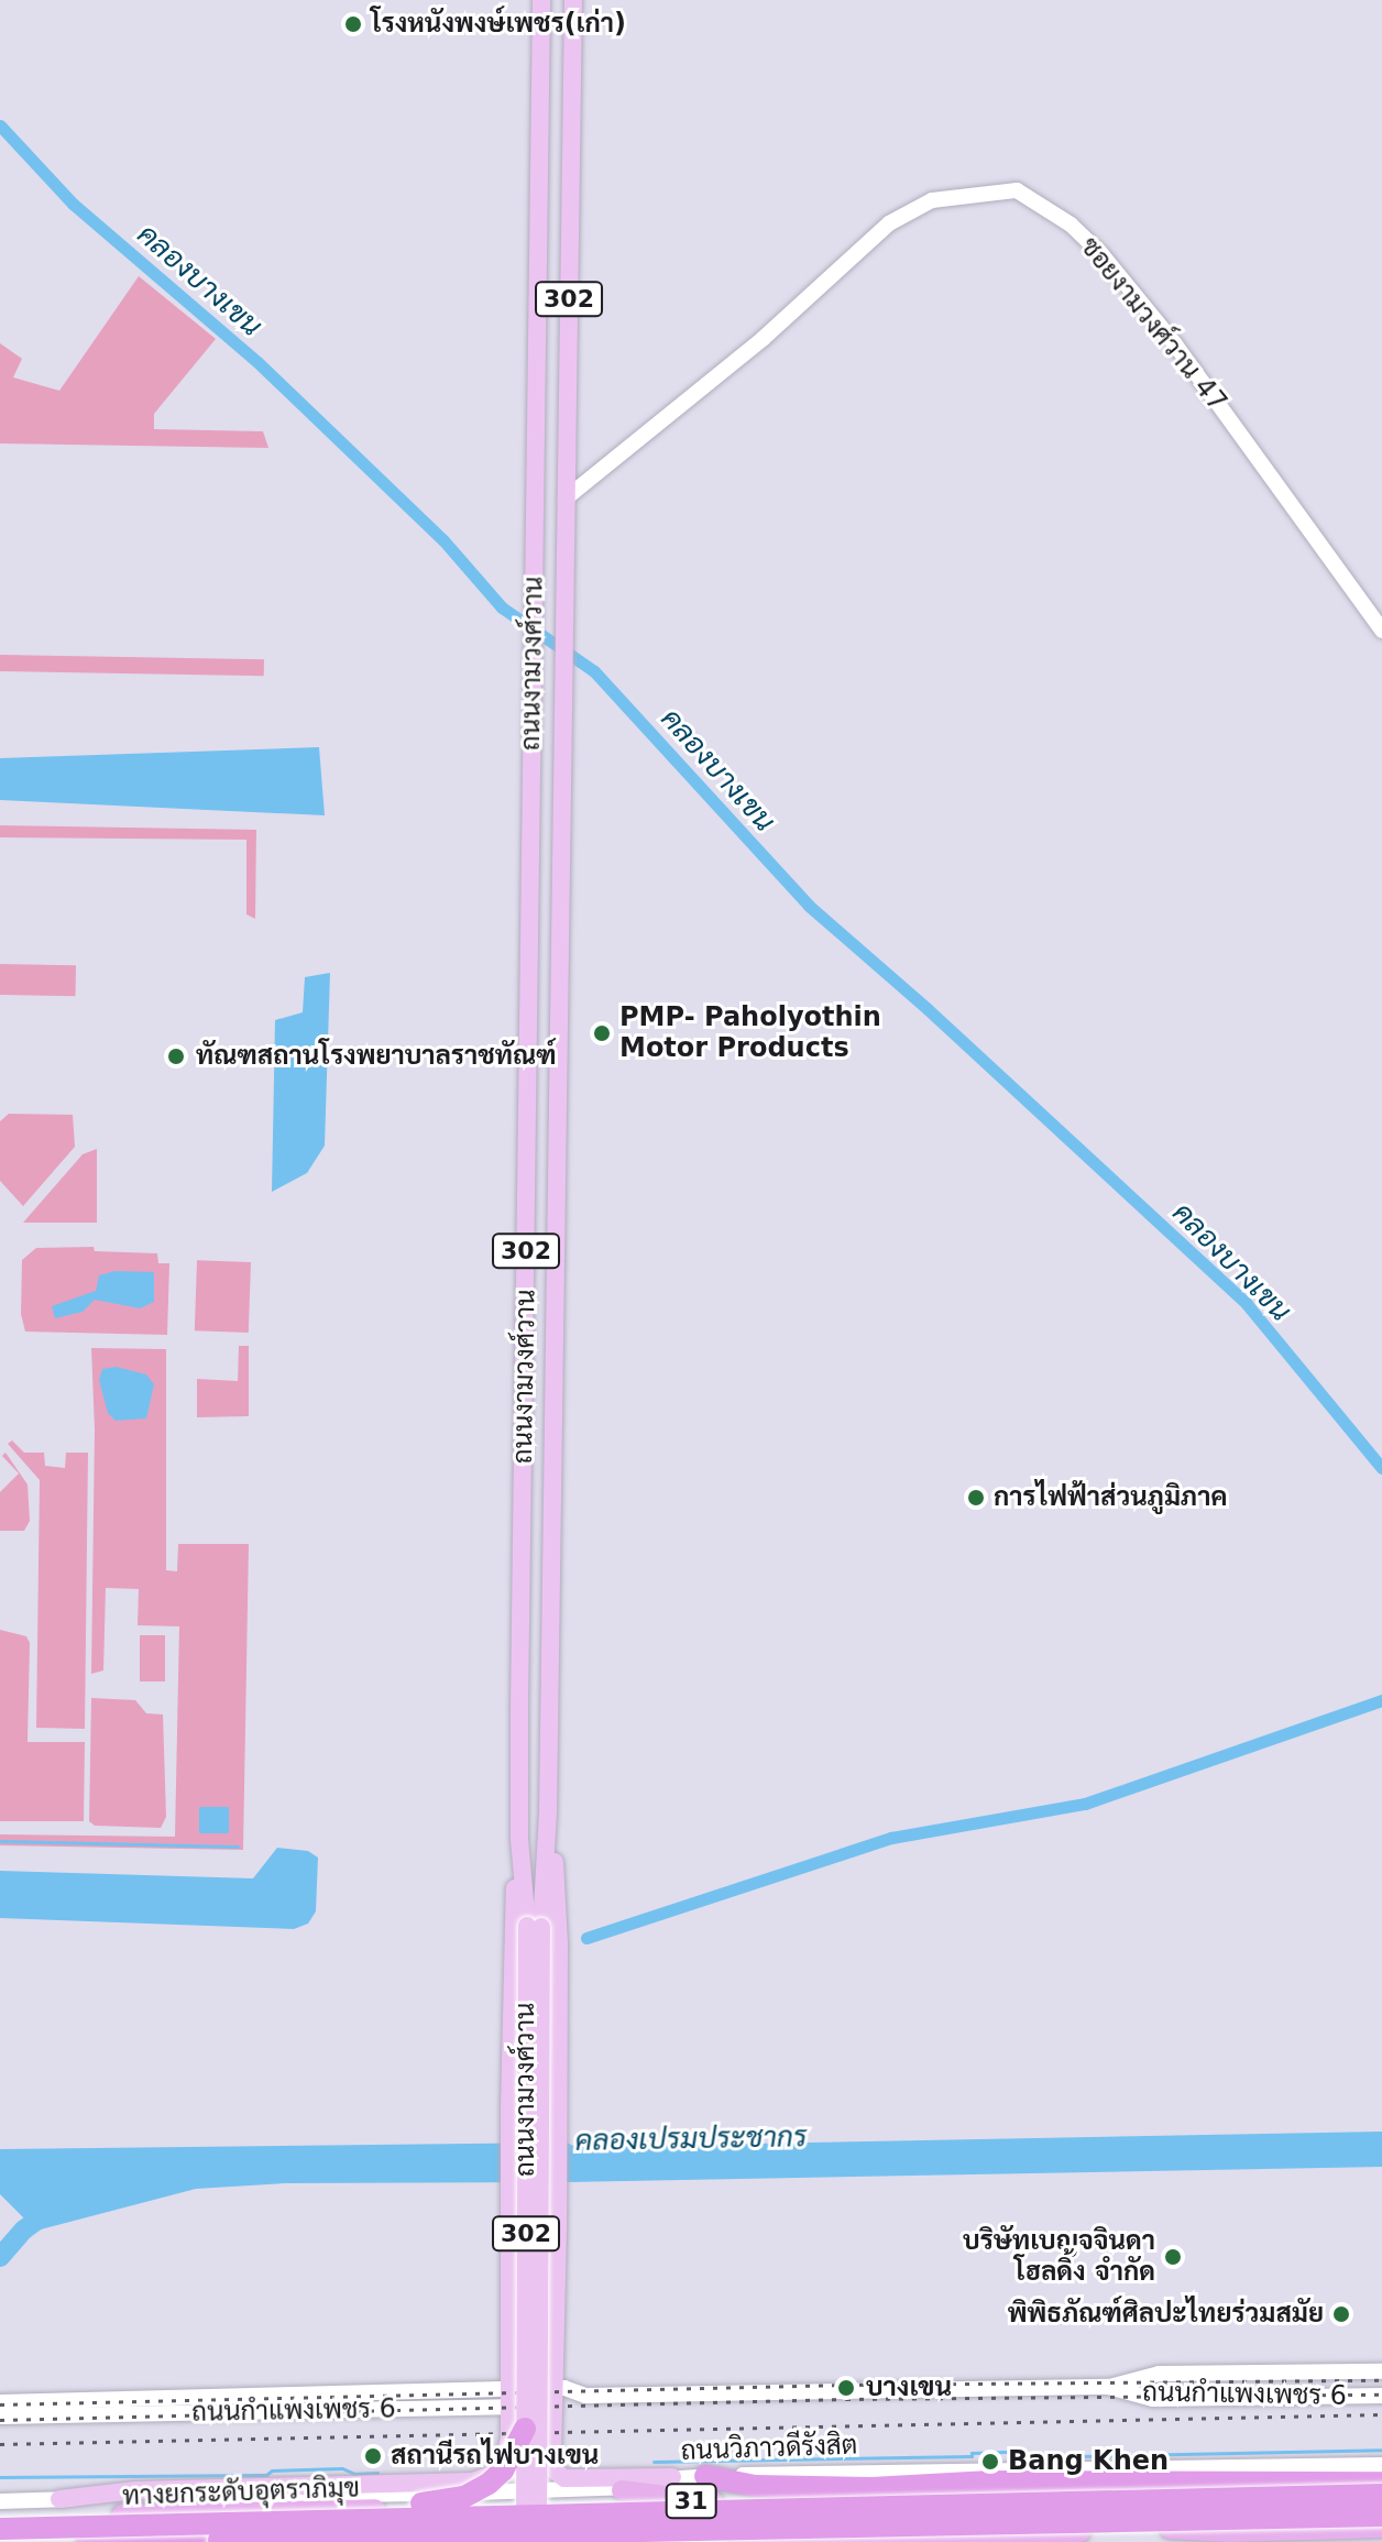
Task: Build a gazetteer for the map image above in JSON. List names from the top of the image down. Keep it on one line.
{"streets":{"highway":["ถนนวิภาวดีรังสิต","ทางยกระดับอุตราภิมุข","31"],"main road":["302","ถนนงามวงศ์วาน"],"street":["ซอยงามวงศ์วาน 47","ถนนกำแพงเพชร 6"]},"crossings":[["ซอยงามวงศ์วาน 47","ถนนงามวงศ์วาน"],["ถนนงามวงศ์วาน","31"],["ถนนวิภาวดีรังสิต","ทางยกระดับอุตราภิมุข"]],"water":["คลองบางเขน","คลองเปรมประชากร"],"places":["โรงหนังพงษ์เพชร(เก่า)","PMP- Paholyothin Motor Products","ทัณฑสถานโรงพยาบาลราชทัณฑ์","การไฟฟ้าส่วนภูมิภาค","บริษัทเบญจจินดา โฮลดิ้ง จำกัด","พิพิธภัณฑ์ศิลปะไทยร่วมสมัย","บางเขน","สถานีรถไฟบางเขน","Bang Khen"]}
